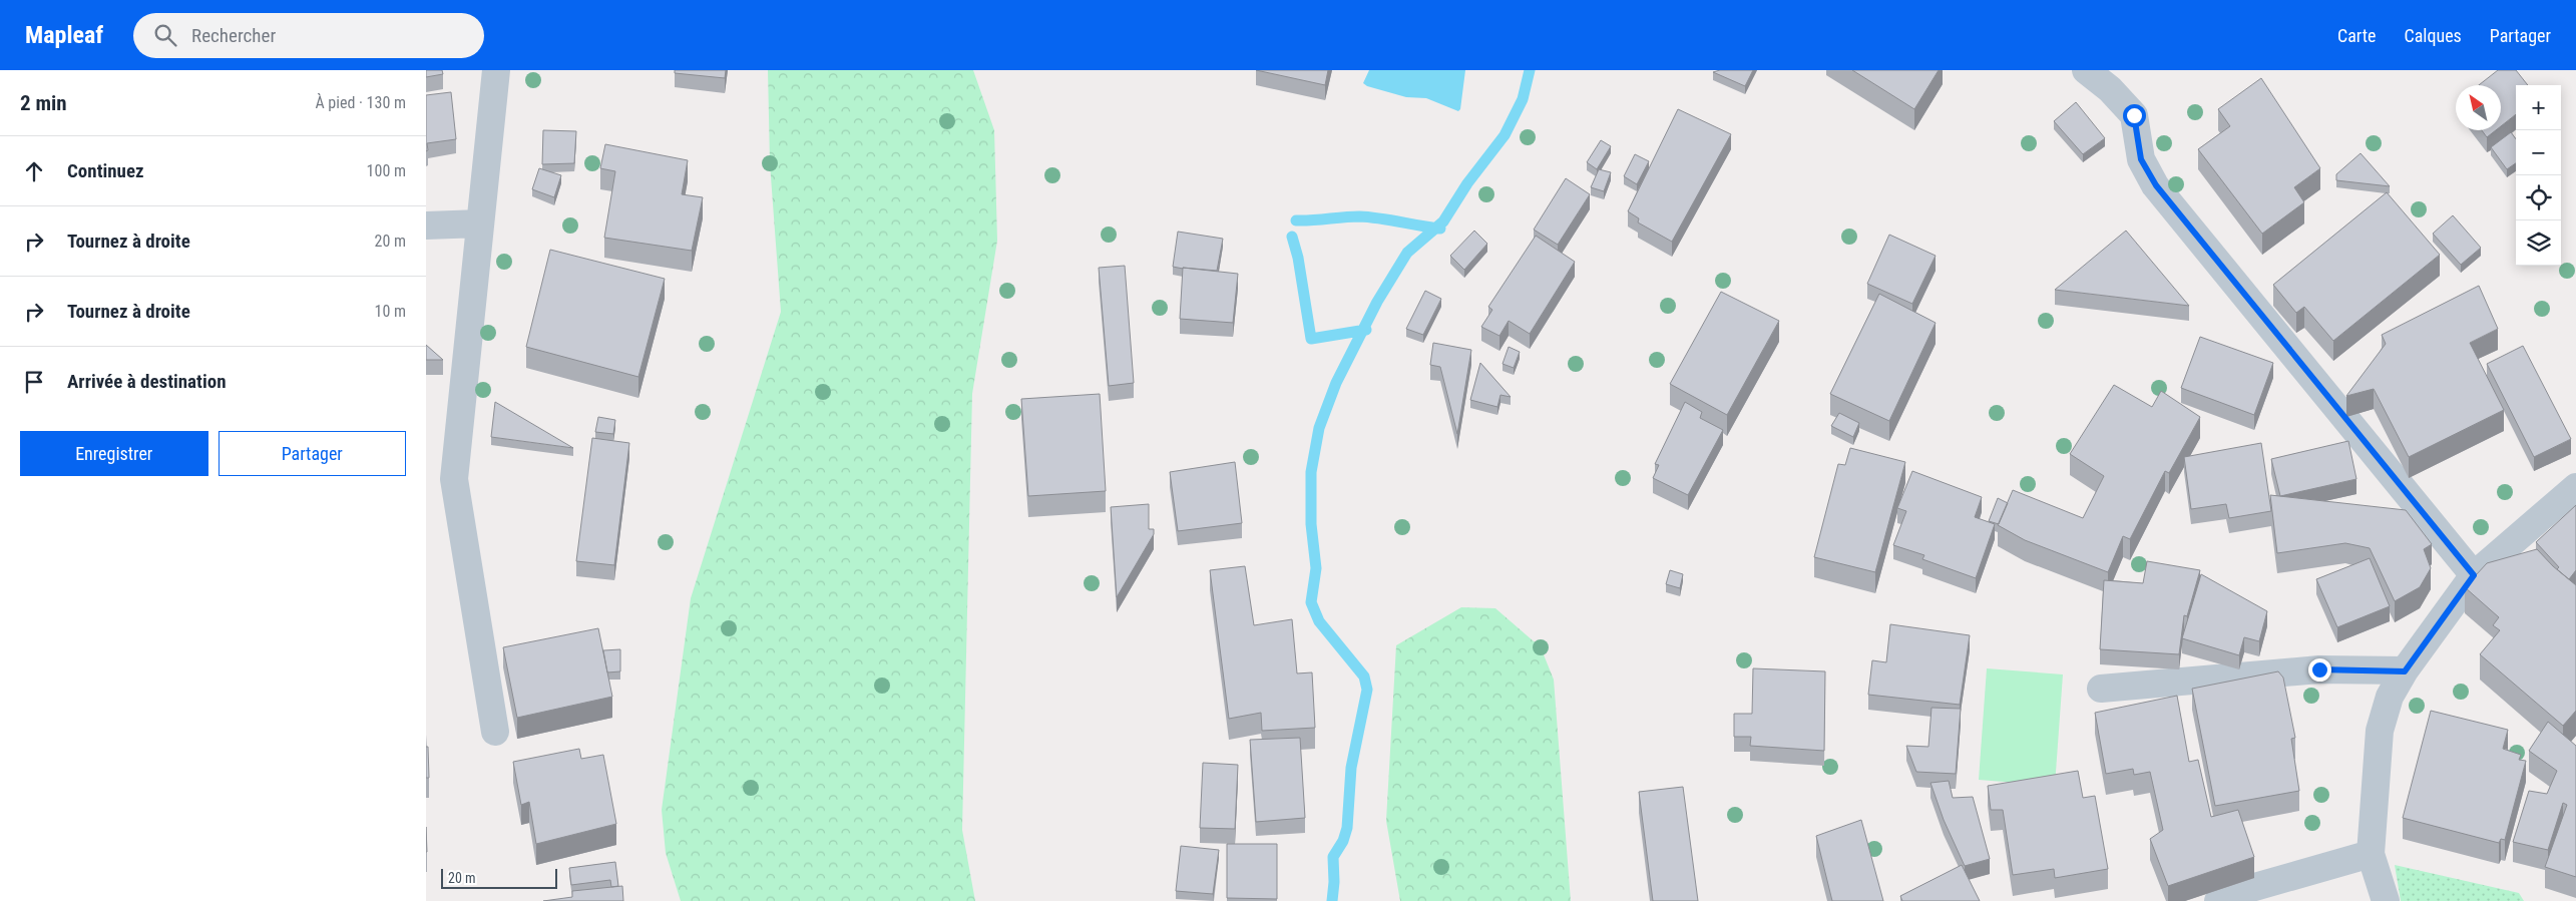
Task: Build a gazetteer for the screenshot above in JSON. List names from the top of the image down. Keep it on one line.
{"scale_bar":"20 m","north":"top left","page":{"header":"Mapleaf","search":"Rechercher","nav":["Carte","Calques","Partager"],"heading":["2 min","À pied · 130 m"],"map_buttons":["+","−"],"list":[["Continuez","100 m"],["Tournez à droite","20 m"],["Tournez à droite","10 m"],"Arrivée à destination"],"buttons":["Enregistrer","Partager"],"scale":"20 m"}}
